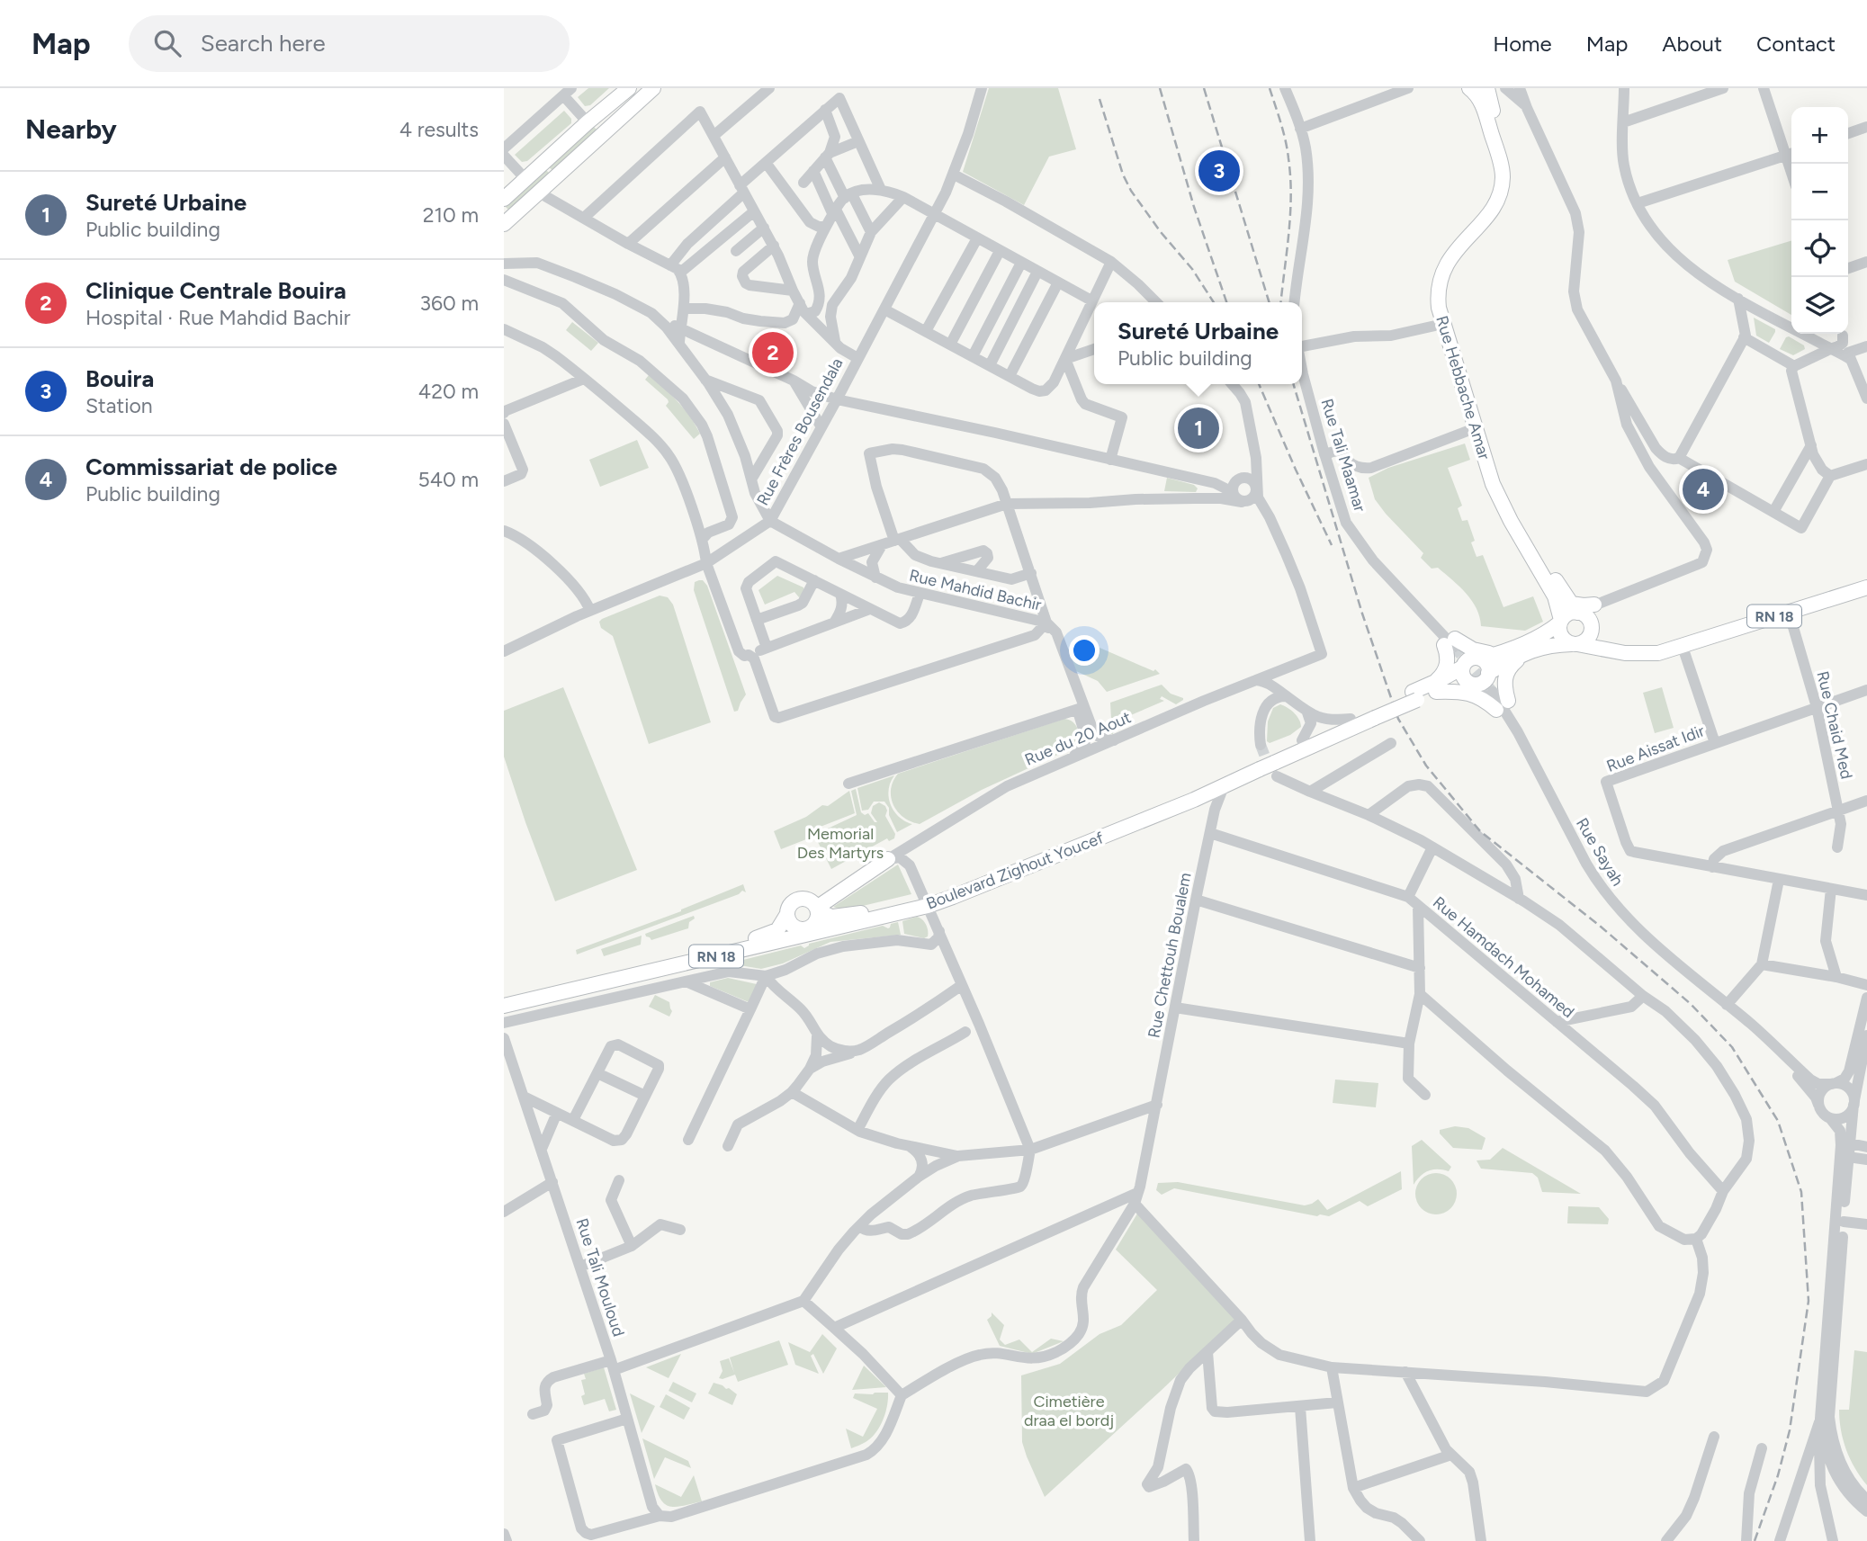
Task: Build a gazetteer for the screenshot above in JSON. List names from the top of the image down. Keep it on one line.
{"streets":{"main road":["Rue Hebbache Amar","RN 18","Boulevard Zighout Youcef"],"street":["Rue Frères Bousendala","Rue Tali Maamar","Rue Mahdid Bachir","Rue Chaid Med","Rue du 20 Aout","Rue Aissat Idir","Rue Sayah","Rue Chettouh Boualem","Rue Hamdach Mohamed","Rue Tali Mouloud"]},"crossings":[["Rue Hebbache Amar","RN 18"],["Rue Frères Bousendala","Rue Mahdid Bachir"],["RN 18","Rue Chaid Med"],["RN 18","Boulevard Zighout Youcef"],["Rue Chaid Med","Rue Aissat Idir"],["Boulevard Zighout Youcef","Rue Chettouh Boualem"],["Rue Chettouh Boualem","Rue Hamdach Mohamed"]],"parks":["Memorial Des Martyrs","Cimetière draa el bordj"],"page":{"header":"Map","search":"Search here","nav":["Home","Map","About","Contact"],"heading":["Nearby","4 results"],"map_buttons":["+","−"],"pins":["3","2","1","4"],"list":[{"mark":"1","name":"Sureté Urbaine","note":"Public building","value":"210 m"},{"mark":"2","name":"Clinique Centrale Bouira","note":"Hospital · Rue Mahdid Bachir","value":"360 m"},{"mark":"3","name":"Bouira","note":"Station","value":"420 m"},{"mark":"4","name":"Commissariat de police","note":"Public building","value":"540 m"}],"popup":["Sureté Urbaine","Public building"]}}
